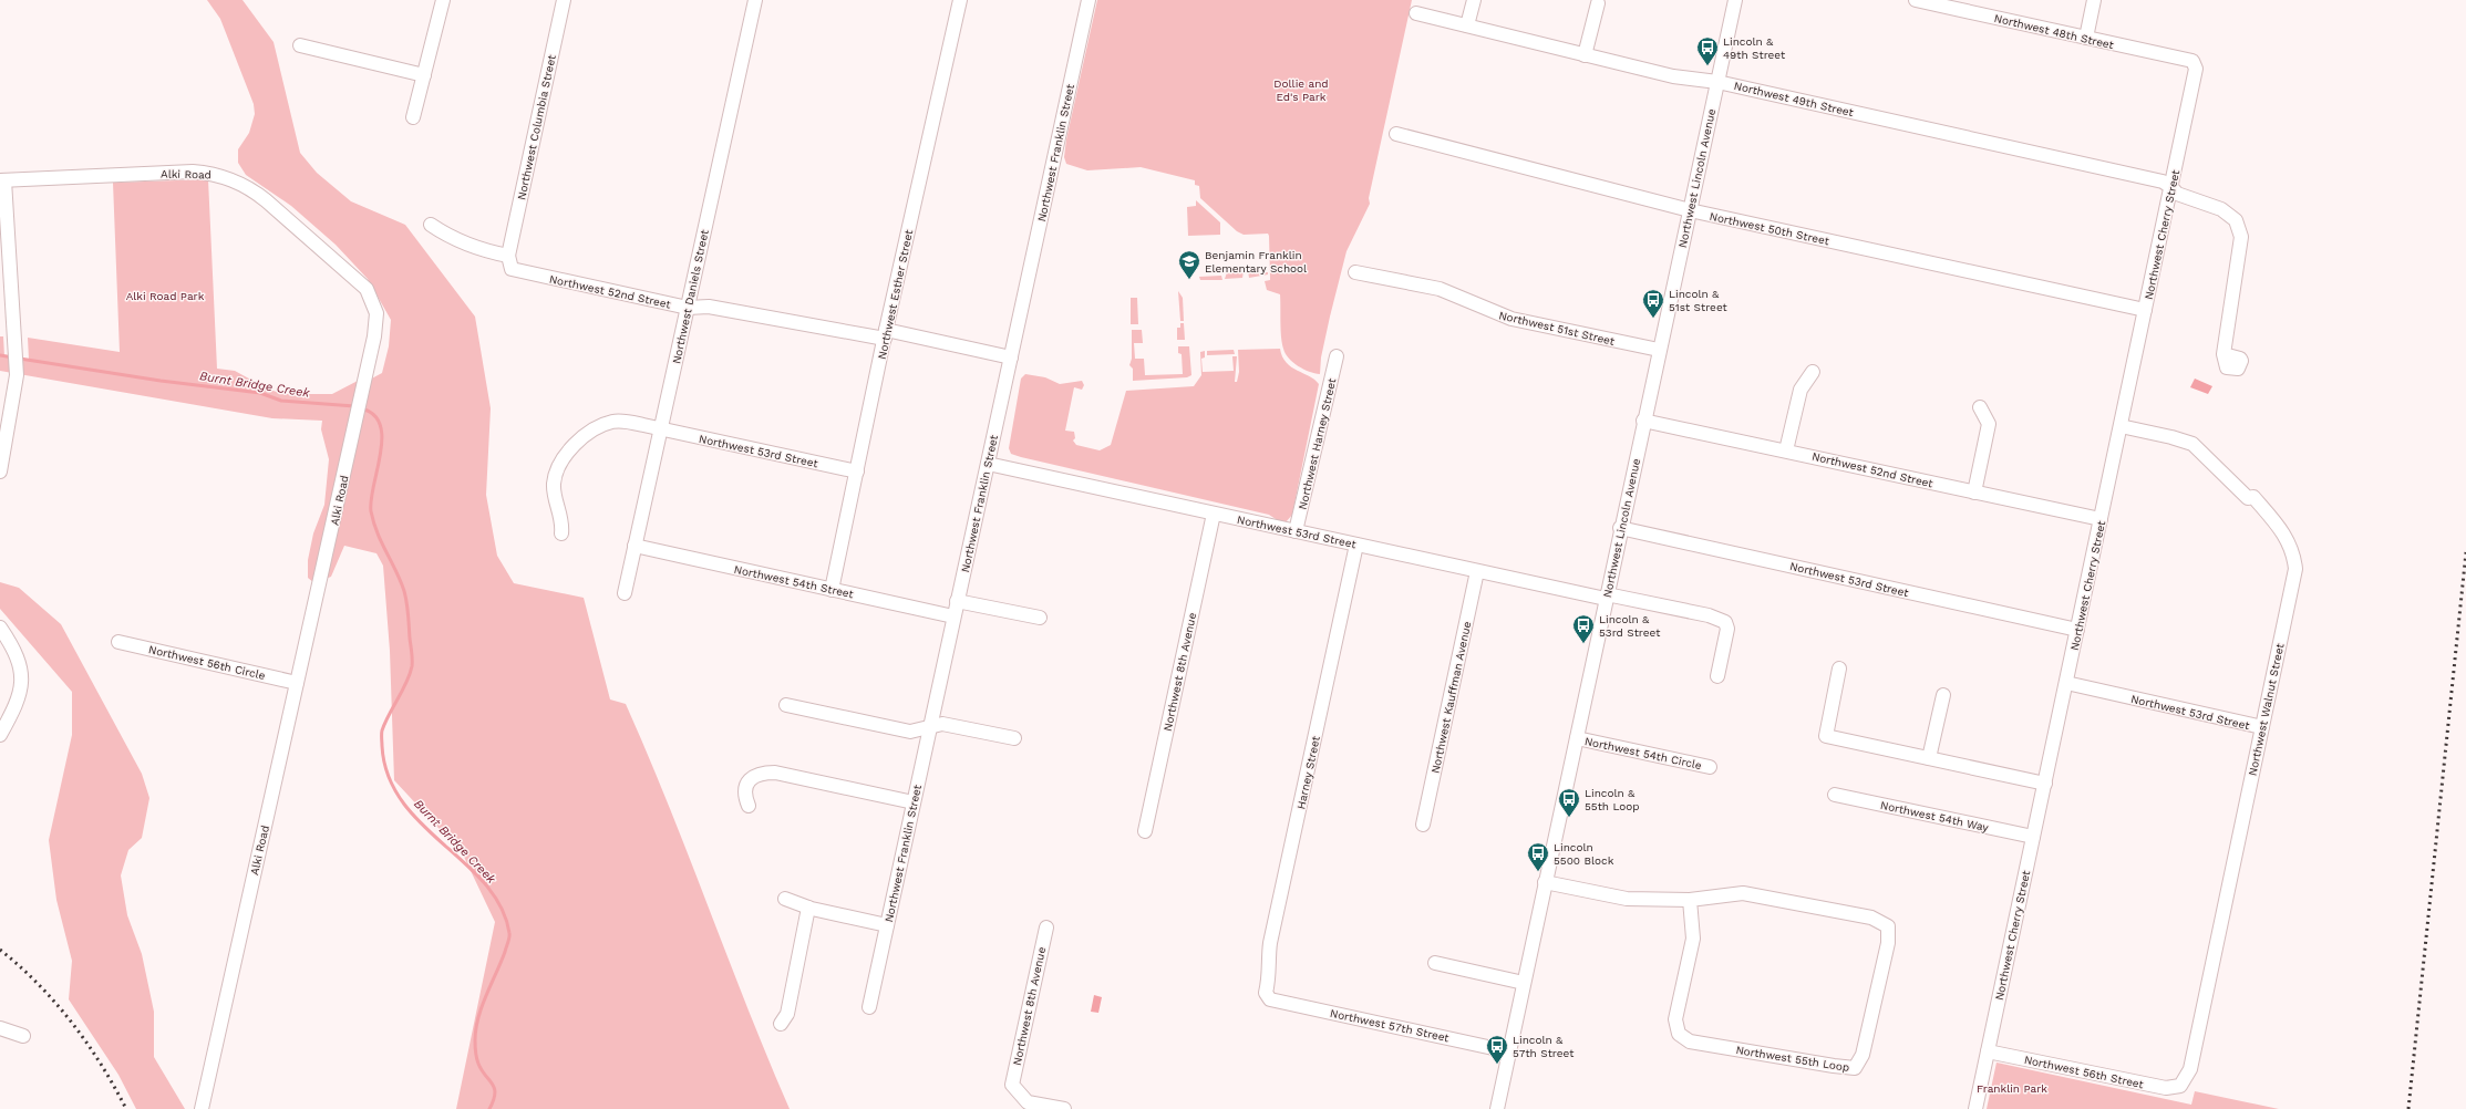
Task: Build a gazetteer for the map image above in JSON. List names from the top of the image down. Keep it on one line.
{"streets":{"street":["Northwest 48th Street","Northwest 49th Street","Northwest Columbia Street","Northwest Franklin Street","Alki Road","Northwest Lincoln Avenue","Northwest 50th Street","Northwest Cherry Street","Northwest 52nd Street","Northwest Esther Street","Northwest Daniels Street","Northwest 51st Street","Northwest Harney Street","Northwest 53rd Street","Northwest 54th Street","Northwest 56th Circle","Northwest 8th Avenue","Northwest Kauffman Avenue","Northwest Walnut Street","Northwest 54th Circle","Harney Street","Northwest 54th Way","Northwest 57th Street","Northwest 55th Loop","Northwest 56th Street"]},"crossings":[["Northwest 48th Street","Northwest Cherry Street"],["Northwest 49th Street","Northwest Lincoln Avenue"],["Northwest 49th Street","Northwest Cherry Street"],["Northwest Columbia Street","Northwest 52nd Street"],["Northwest Franklin Street","Northwest 52nd Street"],["Northwest Franklin Street","Northwest 53rd Street"],["Northwest Franklin Street","Northwest 54th Street"],["Alki Road","Northwest 56th Circle"],["Northwest Lincoln Avenue","Northwest 50th Street"],["Northwest Lincoln Avenue","Northwest 52nd Street"],["Northwest Lincoln Avenue","Northwest 51st Street"],["Northwest Lincoln Avenue","Northwest 53rd Street"],["Northwest Lincoln Avenue","Northwest 54th Circle"],["Northwest Lincoln Avenue","Northwest 57th Street"],["Northwest Lincoln Avenue","Northwest 55th Loop"],["Northwest 50th Street","Northwest Cherry Street"],["Northwest Cherry Street","Northwest 52nd Street"],["Northwest Cherry Street","Northwest 53rd Street"],["Northwest Cherry Street","Northwest Walnut Street"],["Northwest Cherry Street","Northwest 54th Way"],["Northwest Cherry Street","Northwest 56th Street"],["Northwest 52nd Street","Northwest Esther Street"],["Northwest 52nd Street","Northwest Daniels Street"],["Northwest Esther Street","Northwest 53rd Street"],["Northwest Esther Street","Northwest 54th Street"],["Northwest Daniels Street","Northwest 53rd Street"],["Northwest Daniels Street","Northwest 54th Street"],["Northwest Harney Street","Northwest 53rd Street"],["Northwest 53rd Street","Northwest 8th Avenue"],["Northwest 53rd Street","Northwest Kauffman Avenue"],["Northwest 53rd Street","Northwest Walnut Street"],["Northwest 53rd Street","Harney Street"],["Northwest Walnut Street","Northwest 56th Street"],["Harney Street","Northwest 57th Street"]],"water":["Burnt Bridge Creek"],"parks":["Dollie and Ed's Park","Alki Road Park","Franklin Park"],"places":{"bus stop":["Lincoln & 49th Street","Lincoln & 51st Street","Lincoln & 53rd Street","Lincoln & 55th Loop","Lincoln 5500 Block","Lincoln & 57th Street"],"school or university":["Benjamin Franklin Elementary School"]}}
